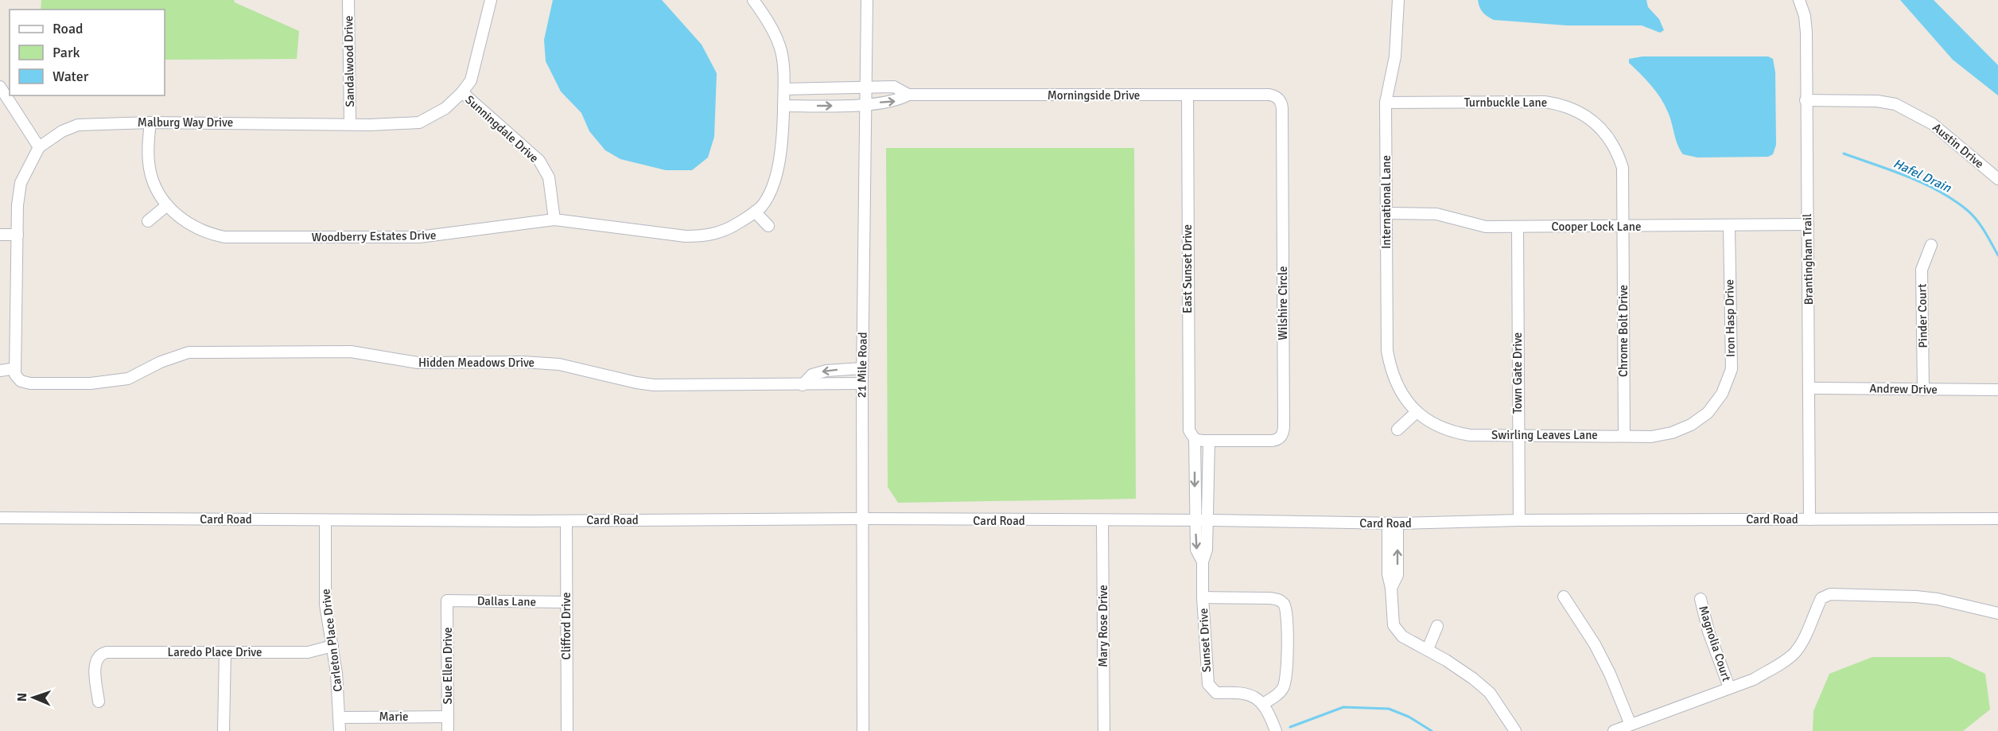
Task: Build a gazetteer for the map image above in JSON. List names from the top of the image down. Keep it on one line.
{"streets":{"street":["Sandalwood Drive","Morningside Drive","Turnbuckle Lane","Malburg Way Drive","Sunningdale Drive","Austin Drive","International Lane","Cooper Lock Lane","Woodberry Estates Drive","Brantingham Trail","East Sunset Drive","Wilshire Circle","Pinder Court","Iron Hasp Drive","Chrome Bolt Drive","Hidden Meadows Drive","21 Mile Road","Town Gate Drive","Andrew Drive","Swirling Leaves Lane","Card Road","Dallas Lane","Clifford Drive","Mary Rose Drive","Carleton Place Drive","Sunset Drive","Magnolia Court","Laredo Place Drive","Sue Ellen Drive","Marie"]},"crossings":[["Sandalwood Drive","Malburg Way Drive"],["Morningside Drive","Woodberry Estates Drive"],["Morningside Drive","East Sunset Drive"],["Morningside Drive","Wilshire Circle"],["Morningside Drive","21 Mile Road"],["Turnbuckle Lane","International Lane"],["Turnbuckle Lane","Cooper Lock Lane"],["Turnbuckle Lane","Chrome Bolt Drive"],["Malburg Way Drive","Sunningdale Drive"],["Malburg Way Drive","Woodberry Estates Drive"],["Malburg Way Drive","Hidden Meadows Drive"],["Sunningdale Drive","Woodberry Estates Drive"],["Austin Drive","Brantingham Trail"],["International Lane","Cooper Lock Lane"],["International Lane","Swirling Leaves Lane"],["Cooper Lock Lane","Brantingham Trail"],["Cooper Lock Lane","Iron Hasp Drive"],["Cooper Lock Lane","Chrome Bolt Drive"],["Cooper Lock Lane","Town Gate Drive"],["Brantingham Trail","Andrew Drive"],["Brantingham Trail","Card Road"],["East Sunset Drive","Card Road"],["East Sunset Drive","Sunset Drive"],["Pinder Court","Andrew Drive"],["Iron Hasp Drive","Swirling Leaves Lane"],["Chrome Bolt Drive","Swirling Leaves Lane"],["Hidden Meadows Drive","21 Mile Road"],["21 Mile Road","Card Road"],["Town Gate Drive","Swirling Leaves Lane"],["Town Gate Drive","Card Road"],["Card Road","Clifford Drive"],["Card Road","Mary Rose Drive"],["Card Road","Carleton Place Drive"],["Card Road","Sunset Drive"],["Dallas Lane","Clifford Drive"],["Dallas Lane","Sue Ellen Drive"],["Carleton Place Drive","Laredo Place Drive"],["Carleton Place Drive","Marie"],["Sue Ellen Drive","Marie"]],"water":["Hafel Drain"],"legend":["Road","Park","Water"],"north":"left"}
